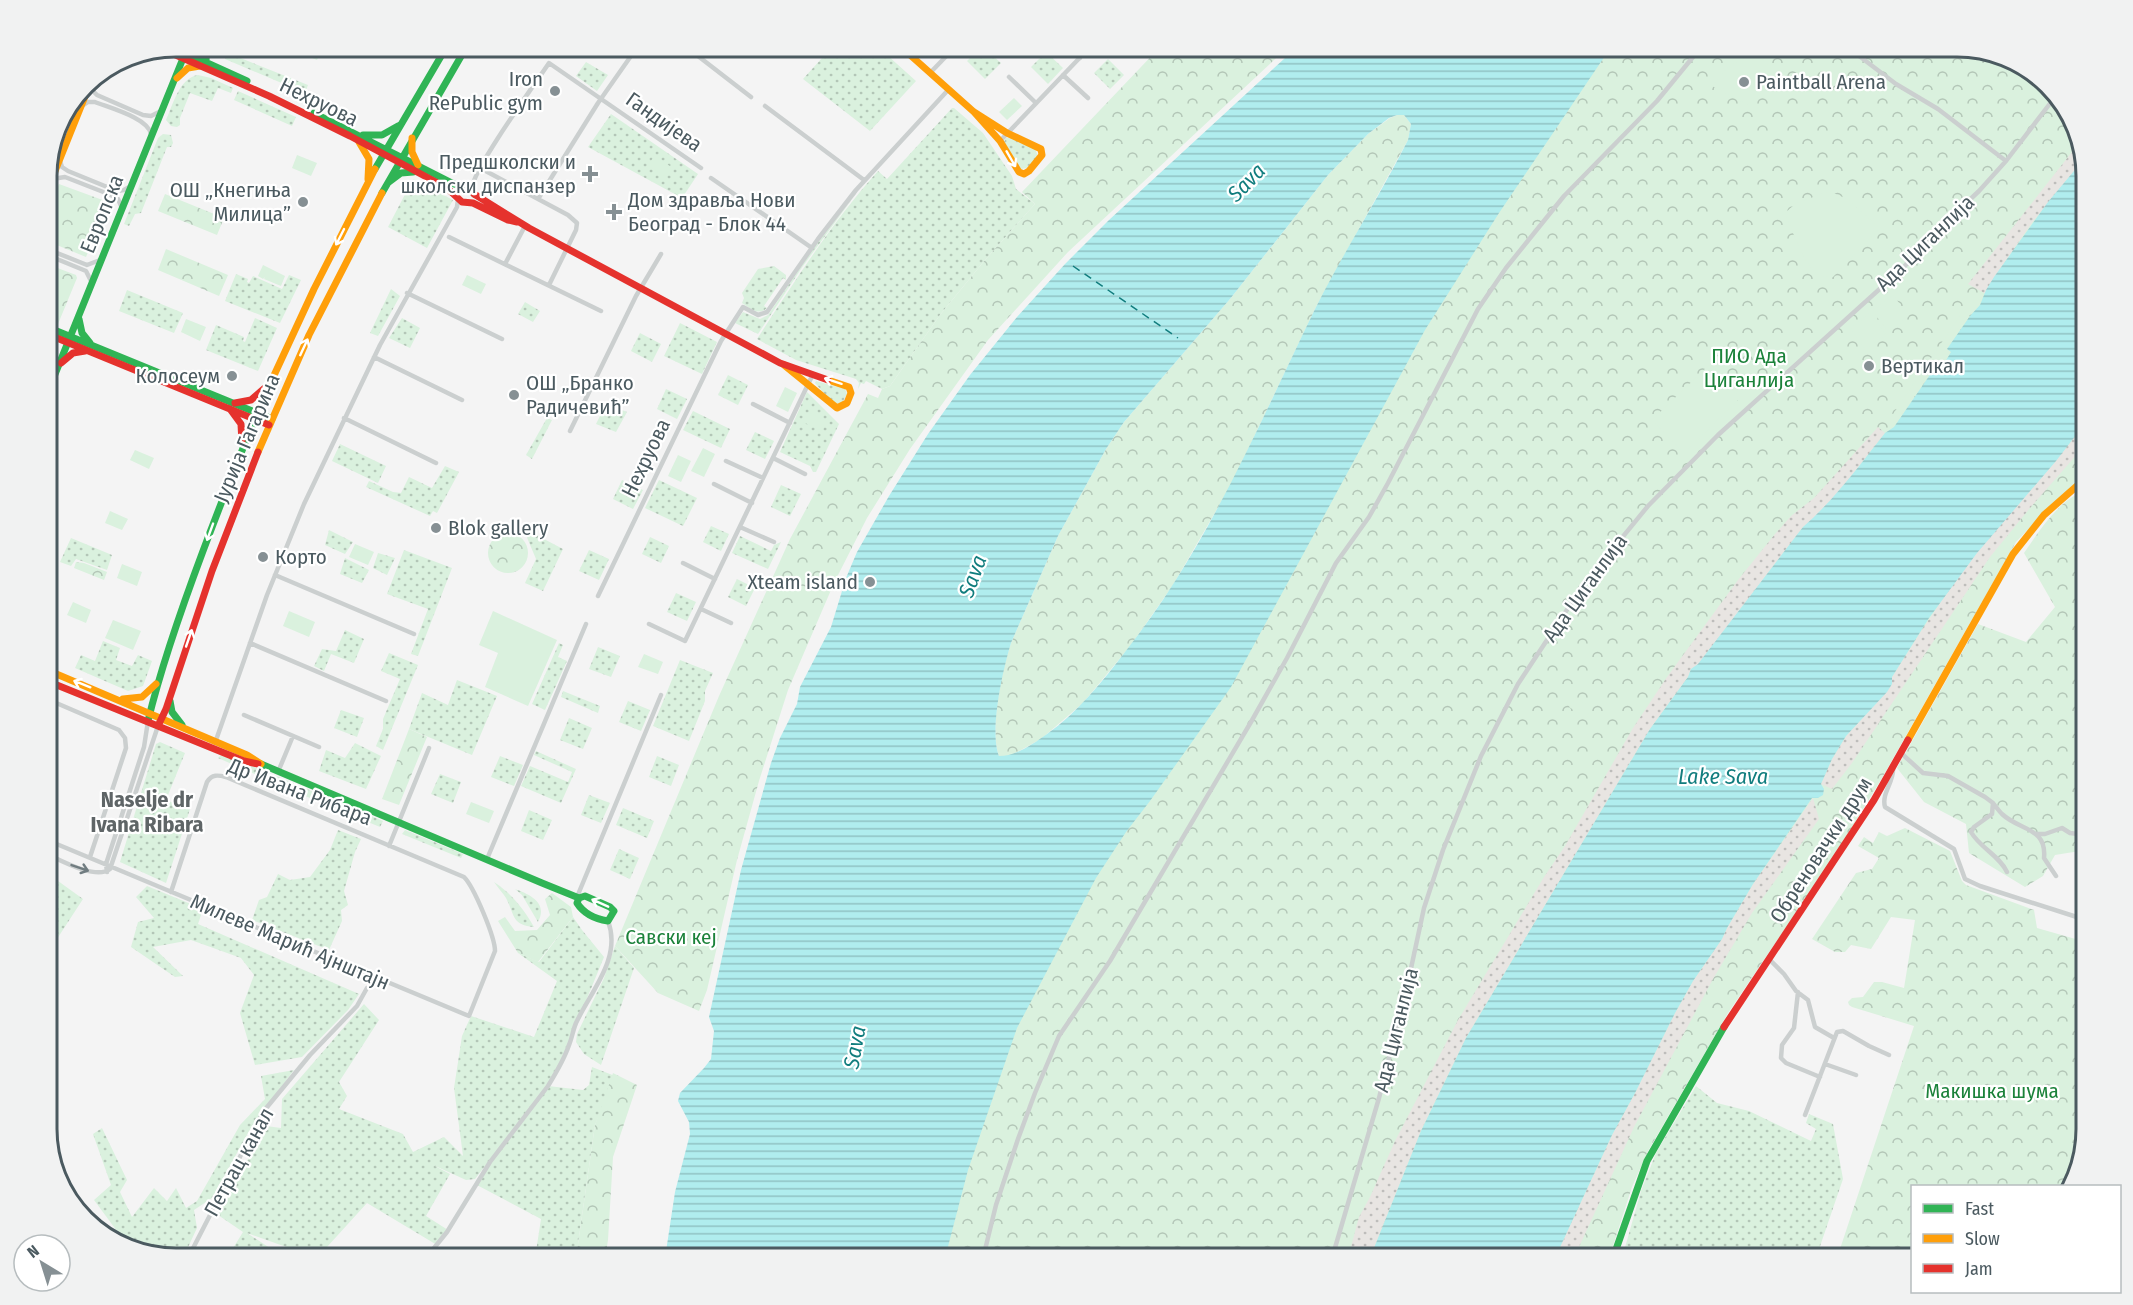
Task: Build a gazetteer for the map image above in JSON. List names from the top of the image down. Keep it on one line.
{"streets":{"street":["Нехруова","Гандијева","Европска","Ада Циганлија","Јурија Гагарина","Др Ивана Рибара","Обреновачки друм","Милеве Марић Ајнштајн","Петрац канал"]},"crossings":[["Нехруова","Јурија Гагарина"],["Јурија Гагарина","Др Ивана Рибара"],["Јурија Гагарина","Милеве Марић Ајнштајн"],["Др Ивана Рибара","Милеве Марић Ајнштајн"]],"districts":["Naselje dr Ivana Ribara"],"water":["Sava","Lake Sava"],"parks":["ПИО Ада Циганлија","Савски кеј","Макишка шума"],"places":{"other":["Paintball Arena","Iron RePublic gym","ОШ „Кнегиња Милица”","Вертикал","Колосеум","ОШ „Бранко Радичевић”","Blok gallery","Корто","Xteam island"],"health":["Предшколски и школски диспанзер","Дом здравља Нови Београд - Блок 44"]},"legend":["Fast","Slow","Jam"],"north":"top left"}
